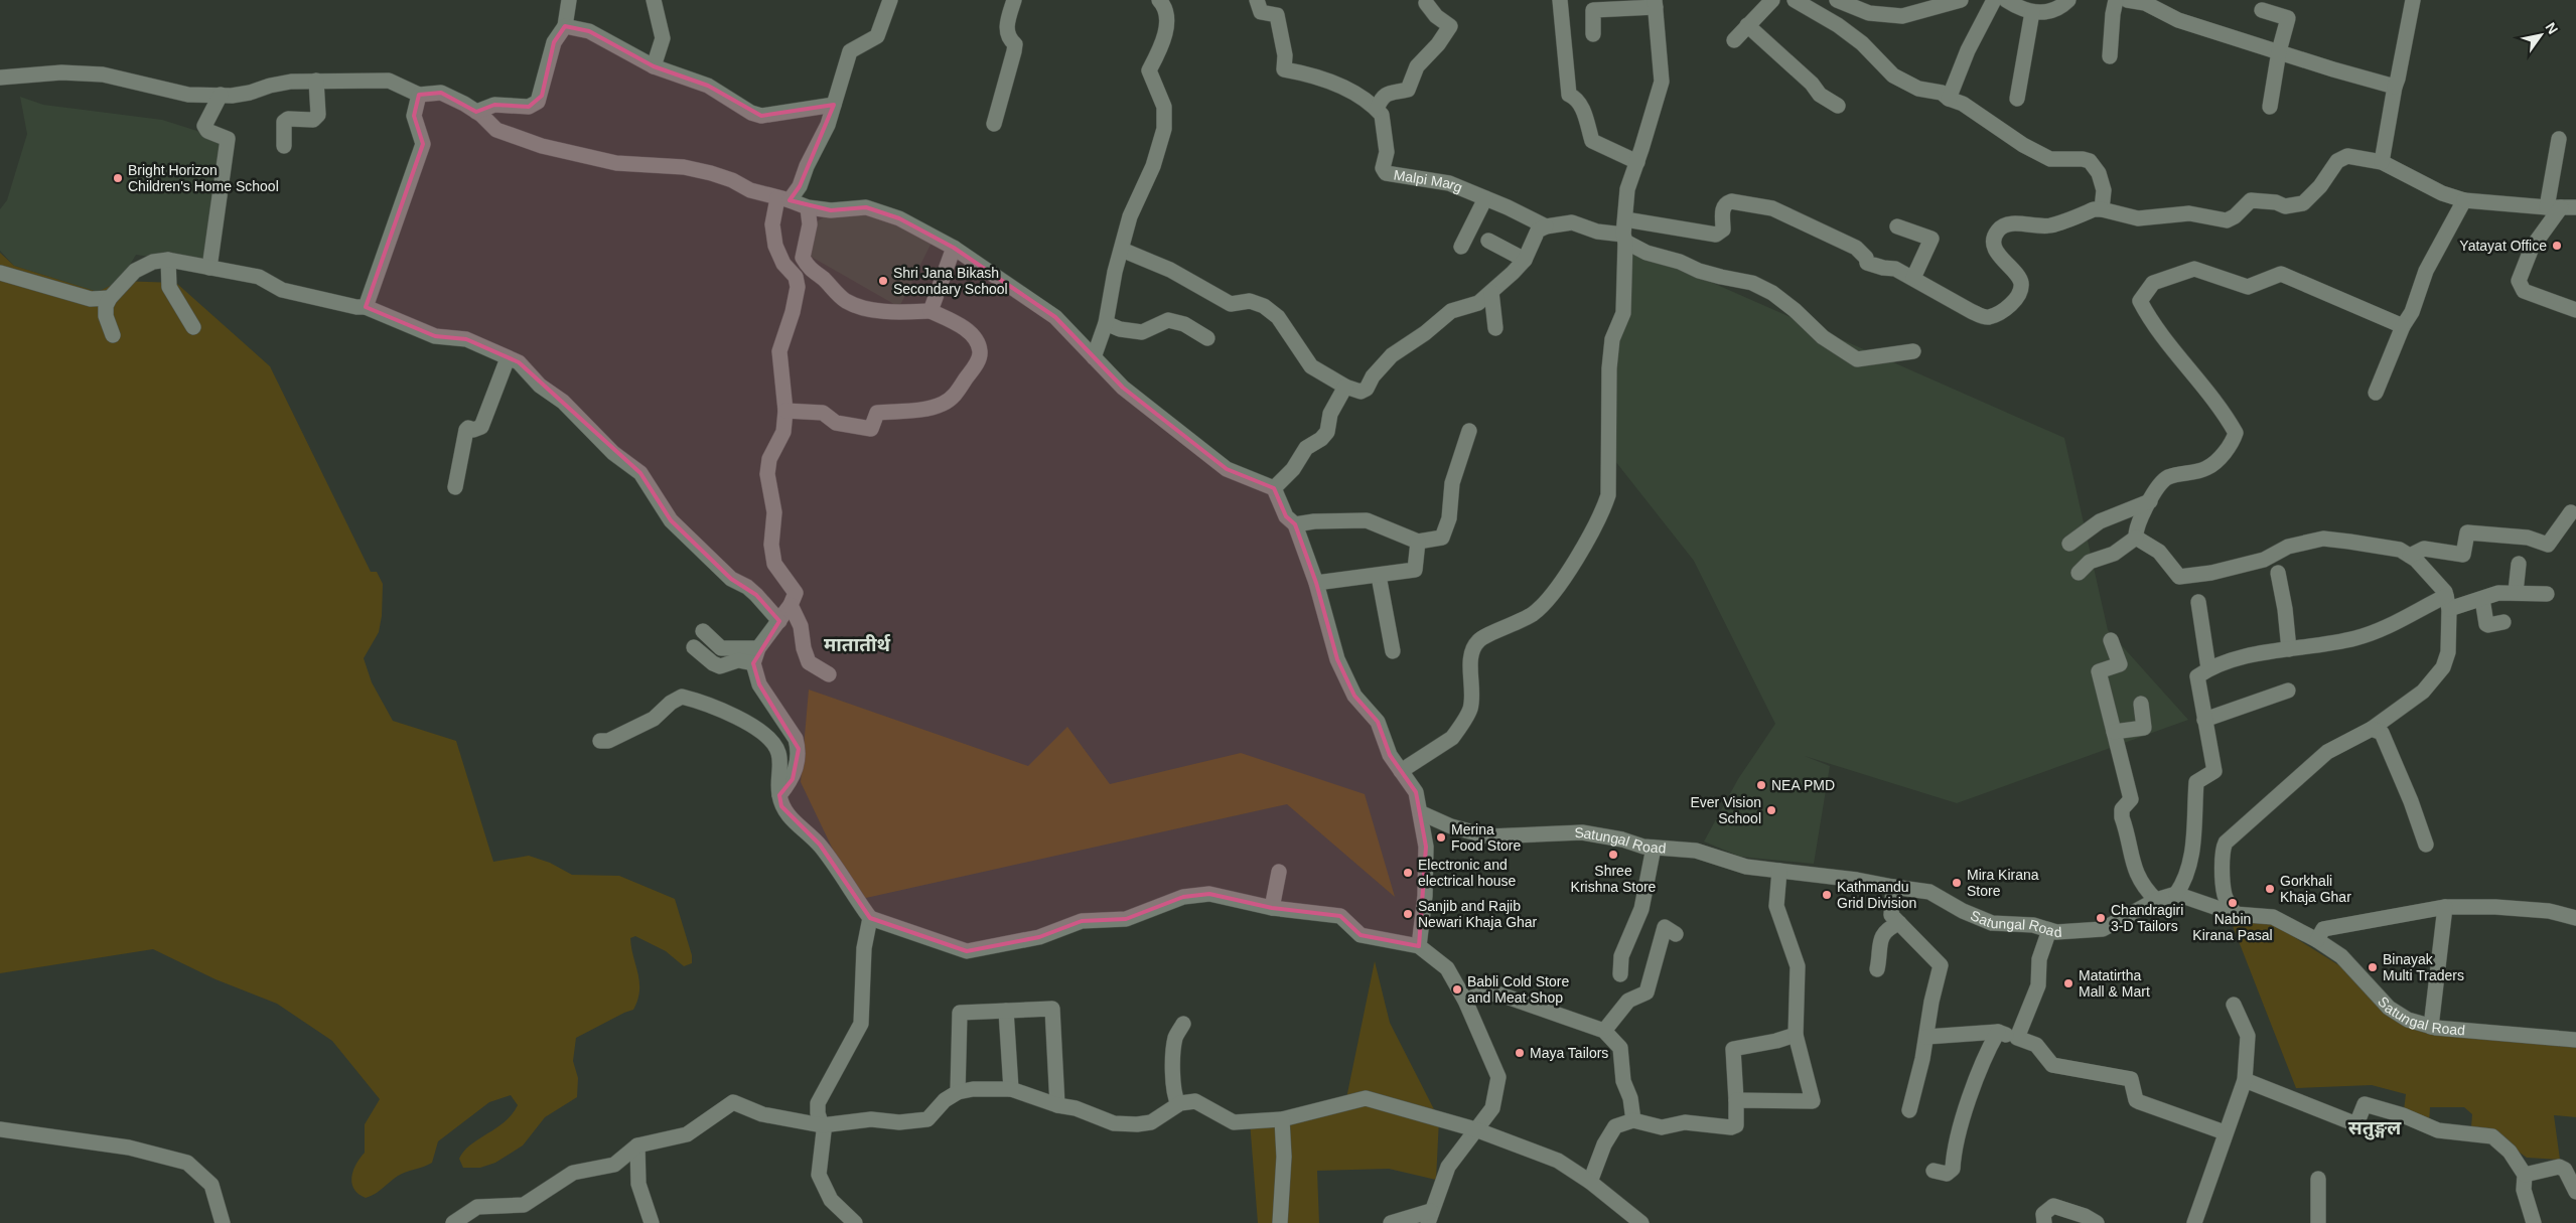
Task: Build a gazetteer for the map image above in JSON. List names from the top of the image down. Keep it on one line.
{"streets":{"street":["Malpi Marg","Satungal Road"]},"districts":["मातातीर्थ","सतुङ्गल"],"places":["Bright Horizon Children's Home School","Yatayat Office","Shri Jana Bikash Secondary School","NEA PMD","Ever Vision School","Merina Food Store","Shree Krishna Store","Electronic and electrical house","Mira Kirana Store","Gorkhali Khaja Ghar","Kathmandu Grid Division","Nabin Kirana Pasal","Sanjib and Rajib Newari Khaja Ghar","Chandragiri 3-D Tailors","Binayak Multi Traders","Matatirtha Mall & Mart","Babli Cold Store and Meat Shop","Maya Tailors"],"north":"top right"}
